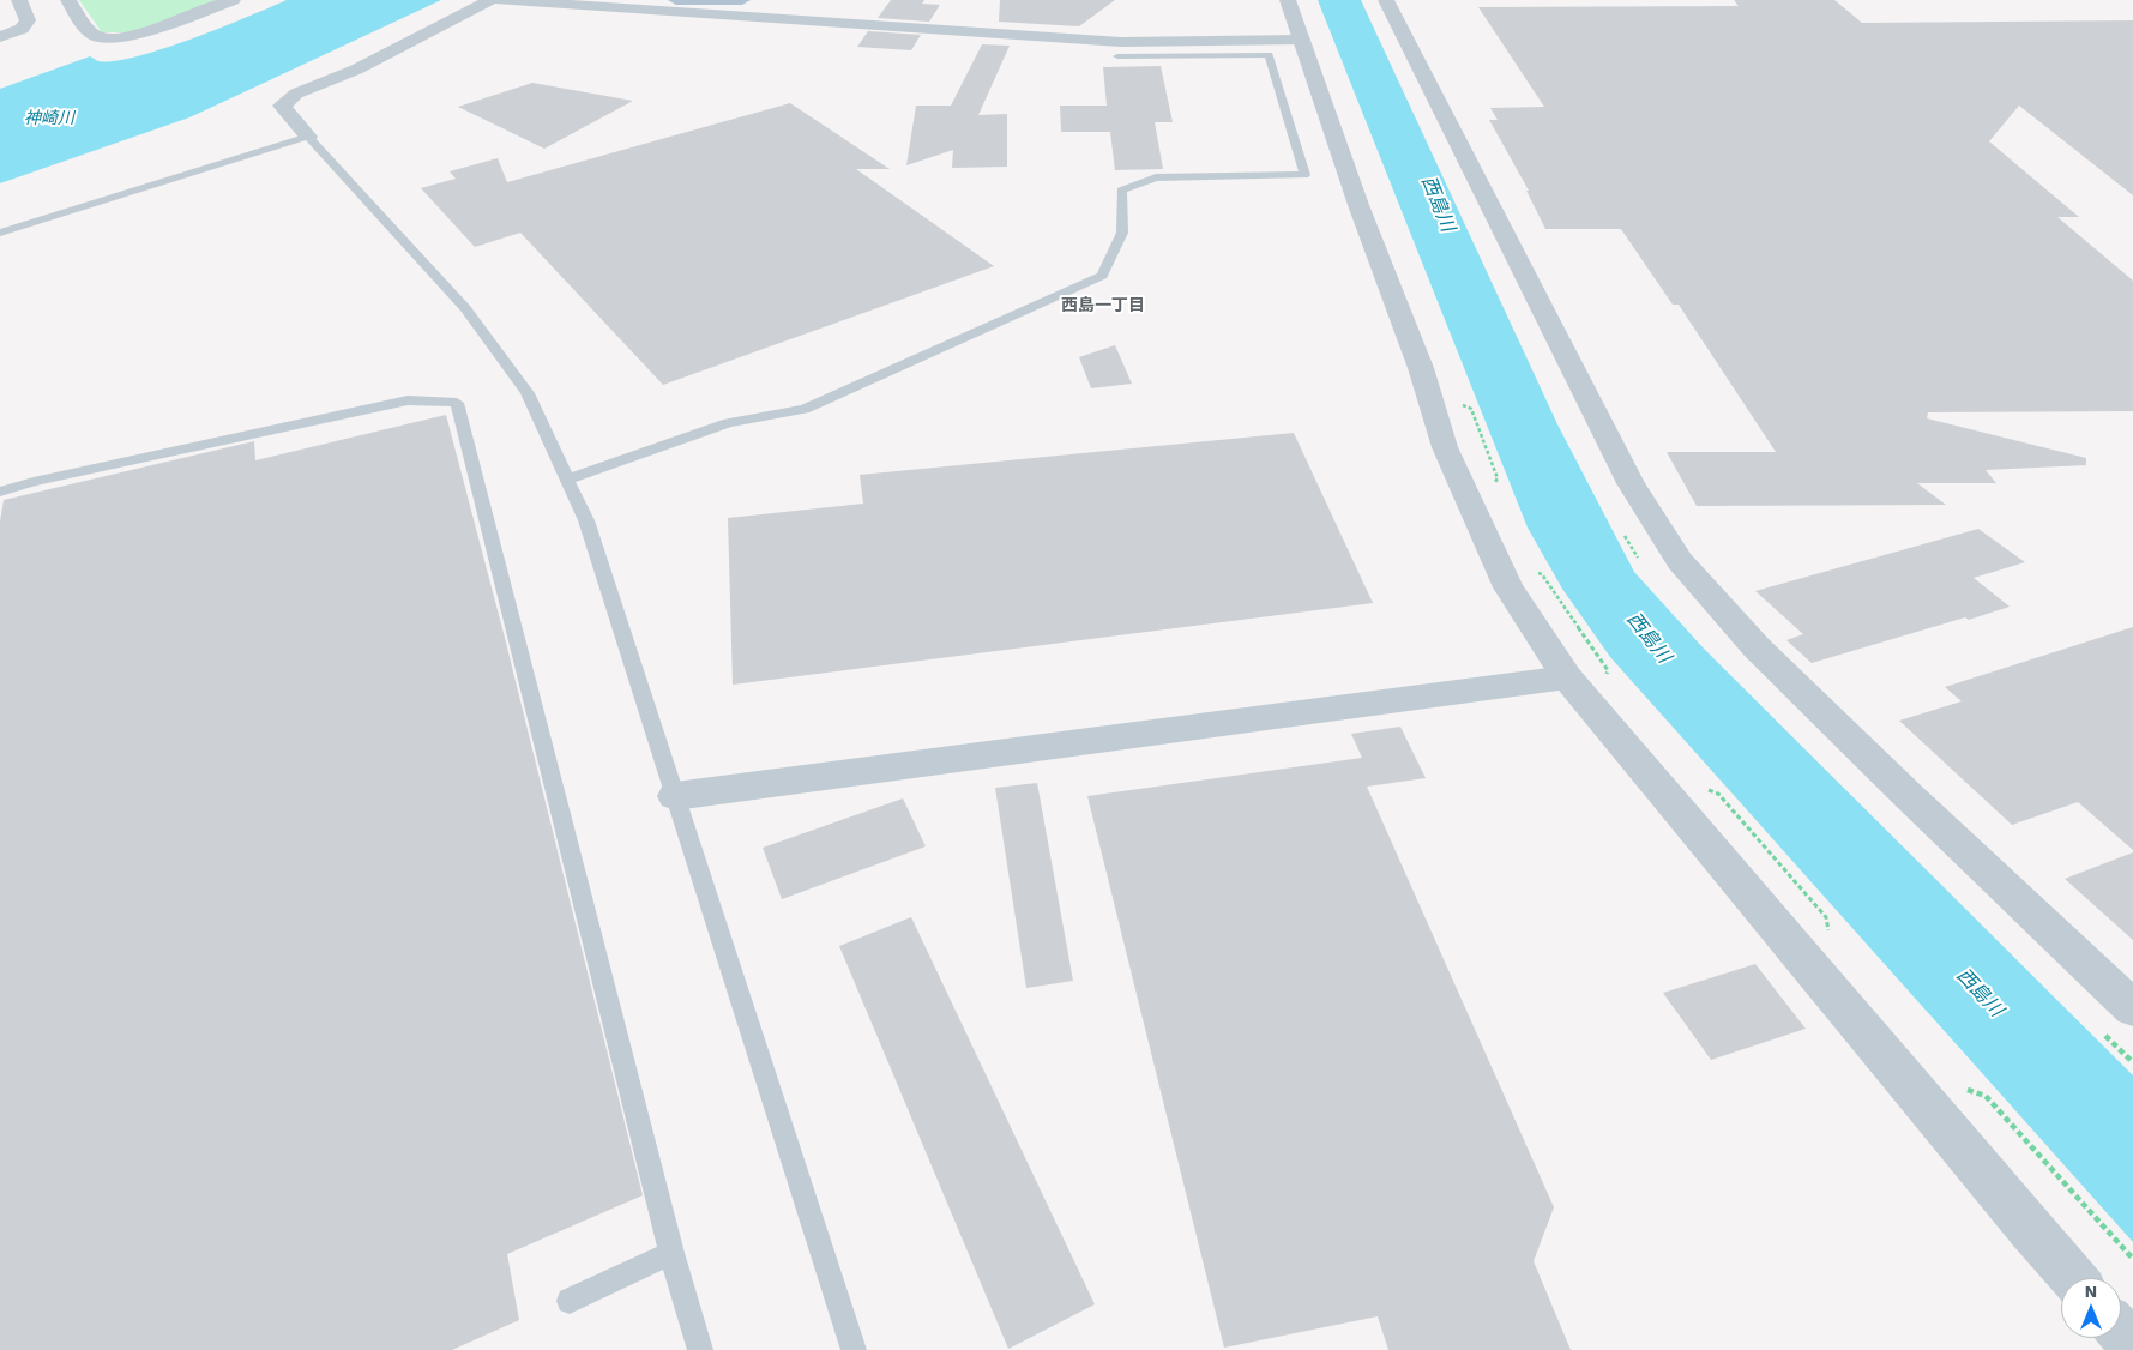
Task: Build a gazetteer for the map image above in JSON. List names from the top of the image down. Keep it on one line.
{"districts":["西島一丁目"],"water":["神崎川","西島川"],"north":"top"}
